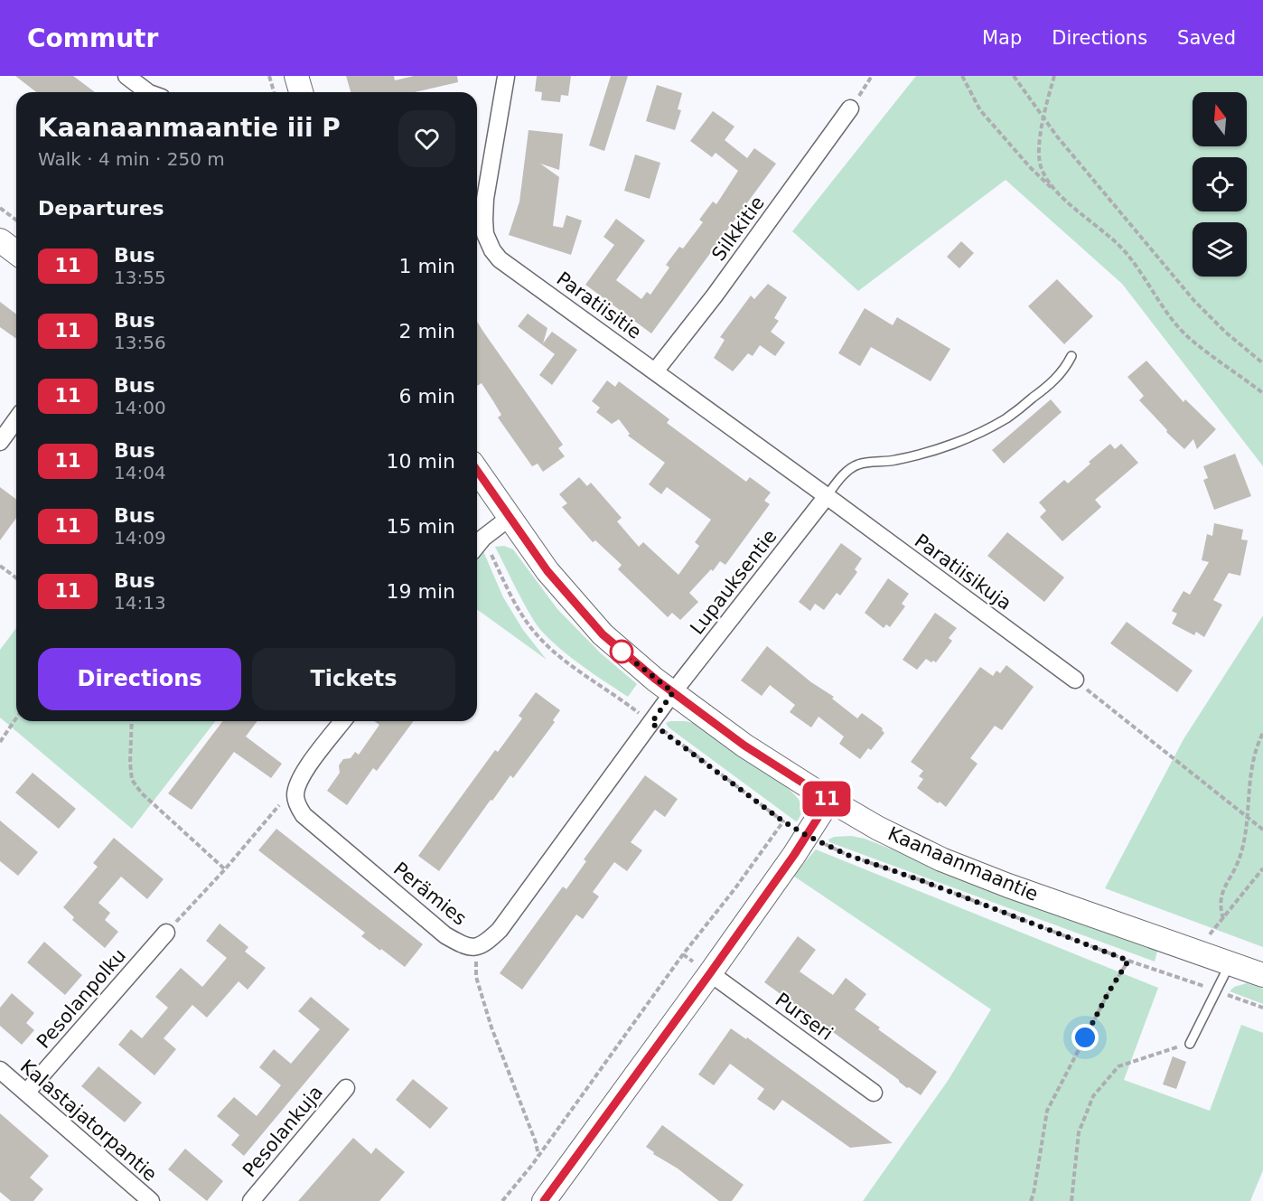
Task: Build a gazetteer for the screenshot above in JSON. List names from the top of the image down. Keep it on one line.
{"streets":{"street":["Silkkitie","Paratiisitie","Paratiisikuja","Lupauksentie","Kaanaanmaantie","Perämies","Pesolanpolku","Purseri","Kalastajatorpantie","Pesolankuja"]},"crossings":[["Silkkitie","Paratiisitie"],["Paratiisitie","Paratiisikuja"],["Paratiisitie","Lupauksentie"],["Paratiisikuja","Lupauksentie"],["Lupauksentie","Kaanaanmaantie"],["Lupauksentie","Perämies"],["Kaanaanmaantie","Perämies"],["Pesolanpolku","Kalastajatorpantie"]],"lines":["bus line 11"],"north":"top","page":{"header":"Commutr","nav":["Map","Directions","Saved"],"on_map":"11","heading":[["Kaanaanmaantie iii P","Walk · 4 min · 250 m"],"Departures"],"list":[{"mark":"11","name":"Bus","note":"13:55","value":"1 min"},{"mark":"11","name":"Bus","note":"13:56","value":"2 min"},{"mark":"11","name":"Bus","note":"14:00","value":"6 min"},{"mark":"11","name":"Bus","note":"14:04","value":"10 min"},{"mark":"11","name":"Bus","note":"14:09","value":"15 min"},{"mark":"11","name":"Bus","note":"14:13","value":"19 min"}],"buttons":["Directions","Tickets"]}}
